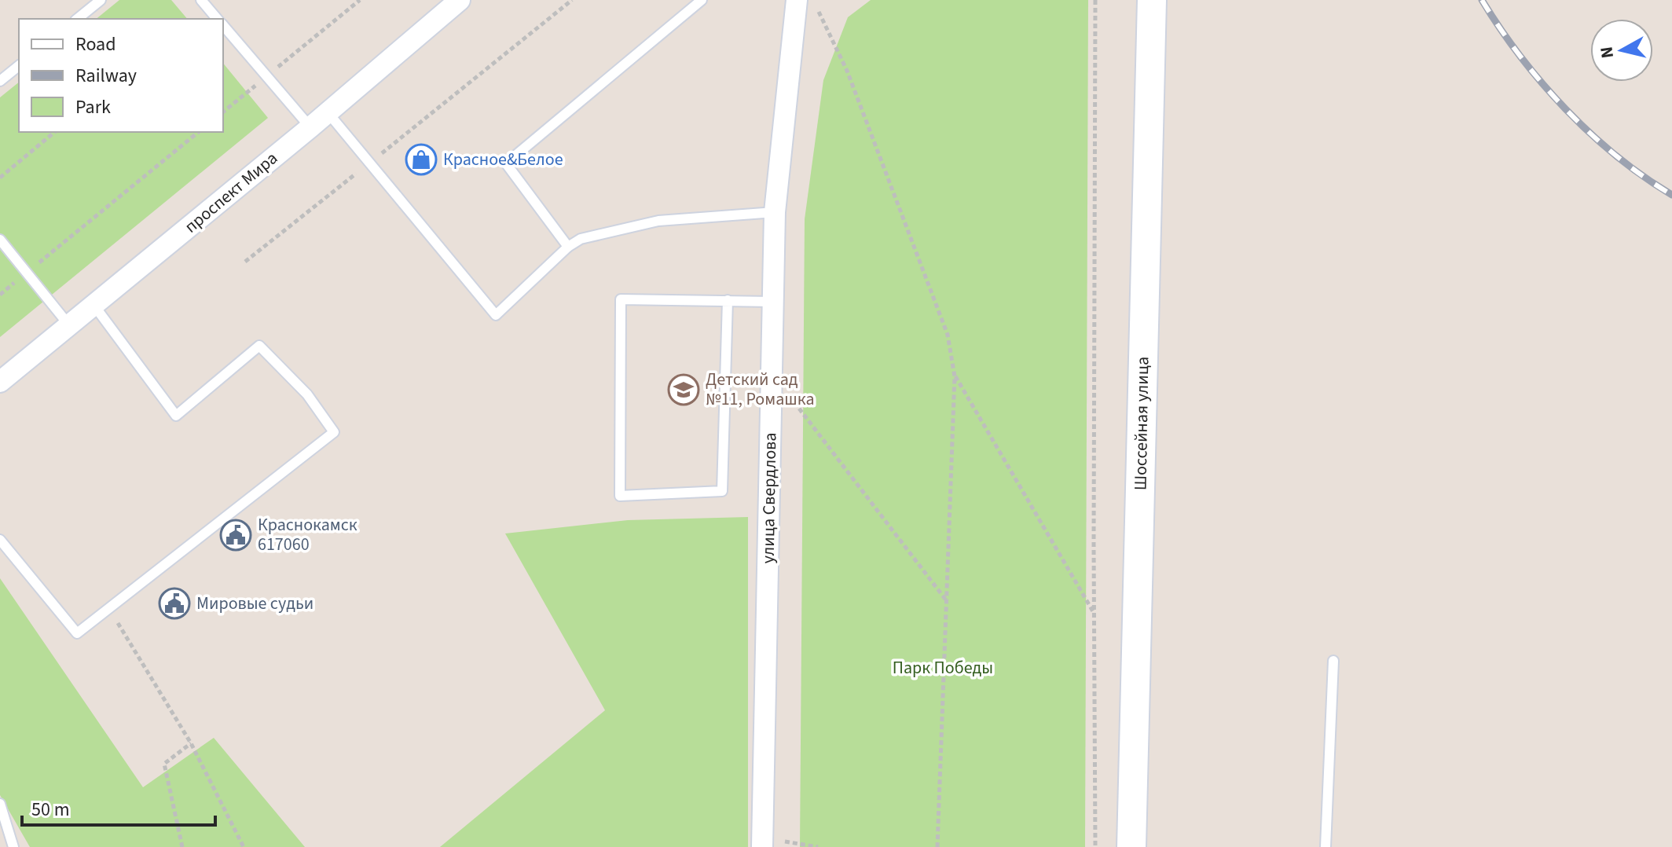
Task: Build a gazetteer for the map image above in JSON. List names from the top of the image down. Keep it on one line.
{"streets":{"main road":["Шоссейная улица"],"street":["проспект Мира","улица Свердлова"]},"parks":["Парк Победы"],"places":{"shop":["Красное&Белое"],"school or university":["Детский сад №11, Ромашка"],"public building":["Краснокамск 617060","Мировые судьи"]},"legend":["Road","Railway","Park"],"scale_bar":"50 m","north":"left"}
